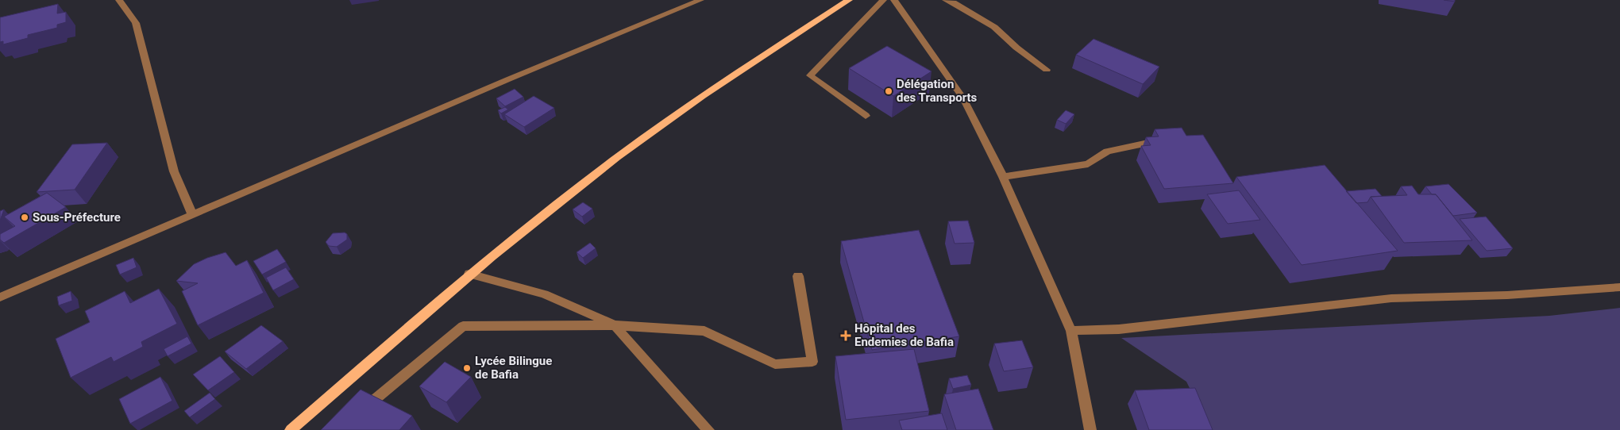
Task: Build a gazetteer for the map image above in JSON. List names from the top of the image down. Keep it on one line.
{"places":{"other":["Délégation des Transports","Sous-Préfecture","Lycée Bilingue de Bafia"],"health":["Hôpital des Endemies de Bafia"]}}
